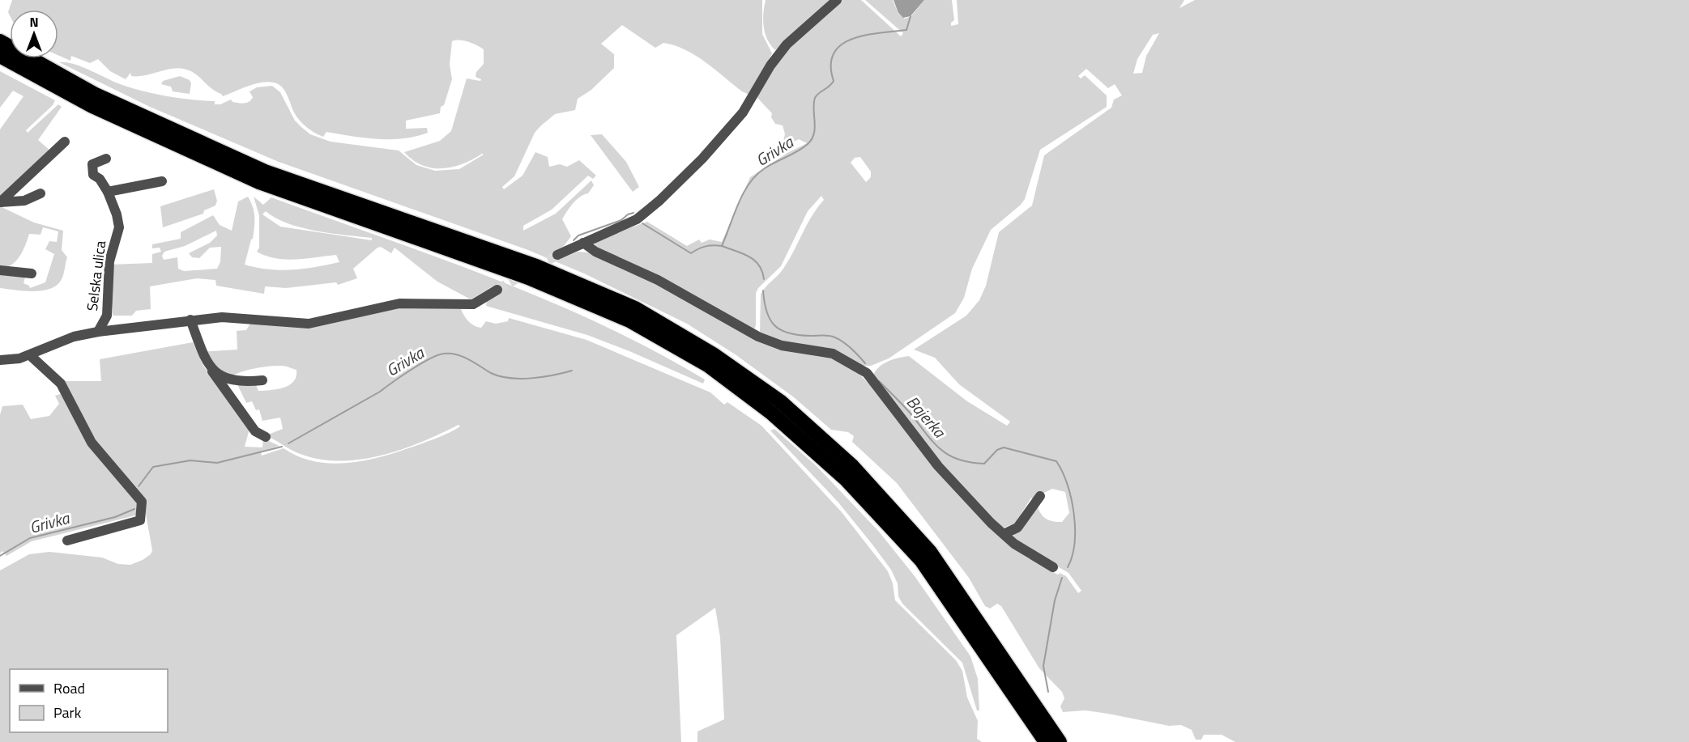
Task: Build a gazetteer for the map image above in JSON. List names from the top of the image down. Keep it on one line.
{"streets":{"street":["Selska ulica"]},"water":["Grivka","Bajerka"],"legend":["Road","Park"],"north":"top"}
